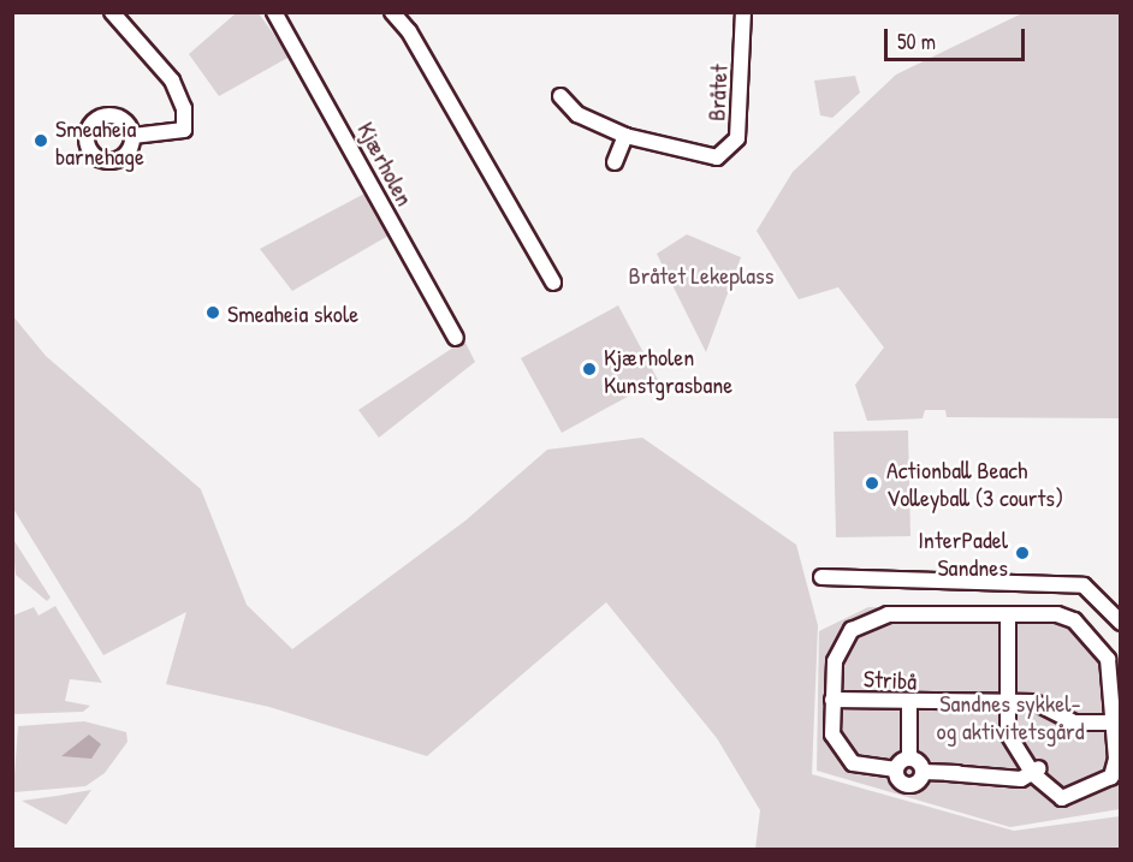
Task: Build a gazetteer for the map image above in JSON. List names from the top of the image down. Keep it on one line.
{"streets":{"street":["Bråtet","Kjærholen","Stribå"]},"parks":["Bråtet Lekeplass","Sandnes sykkel- og aktivitetsgård"],"places":["Smeaheia barnehage","Smeaheia skole","Kjærholen Kunstgrasbane","Actionball Beach Volleyball (3 courts)","InterPadel Sandnes"],"scale_bar":"50 m"}
